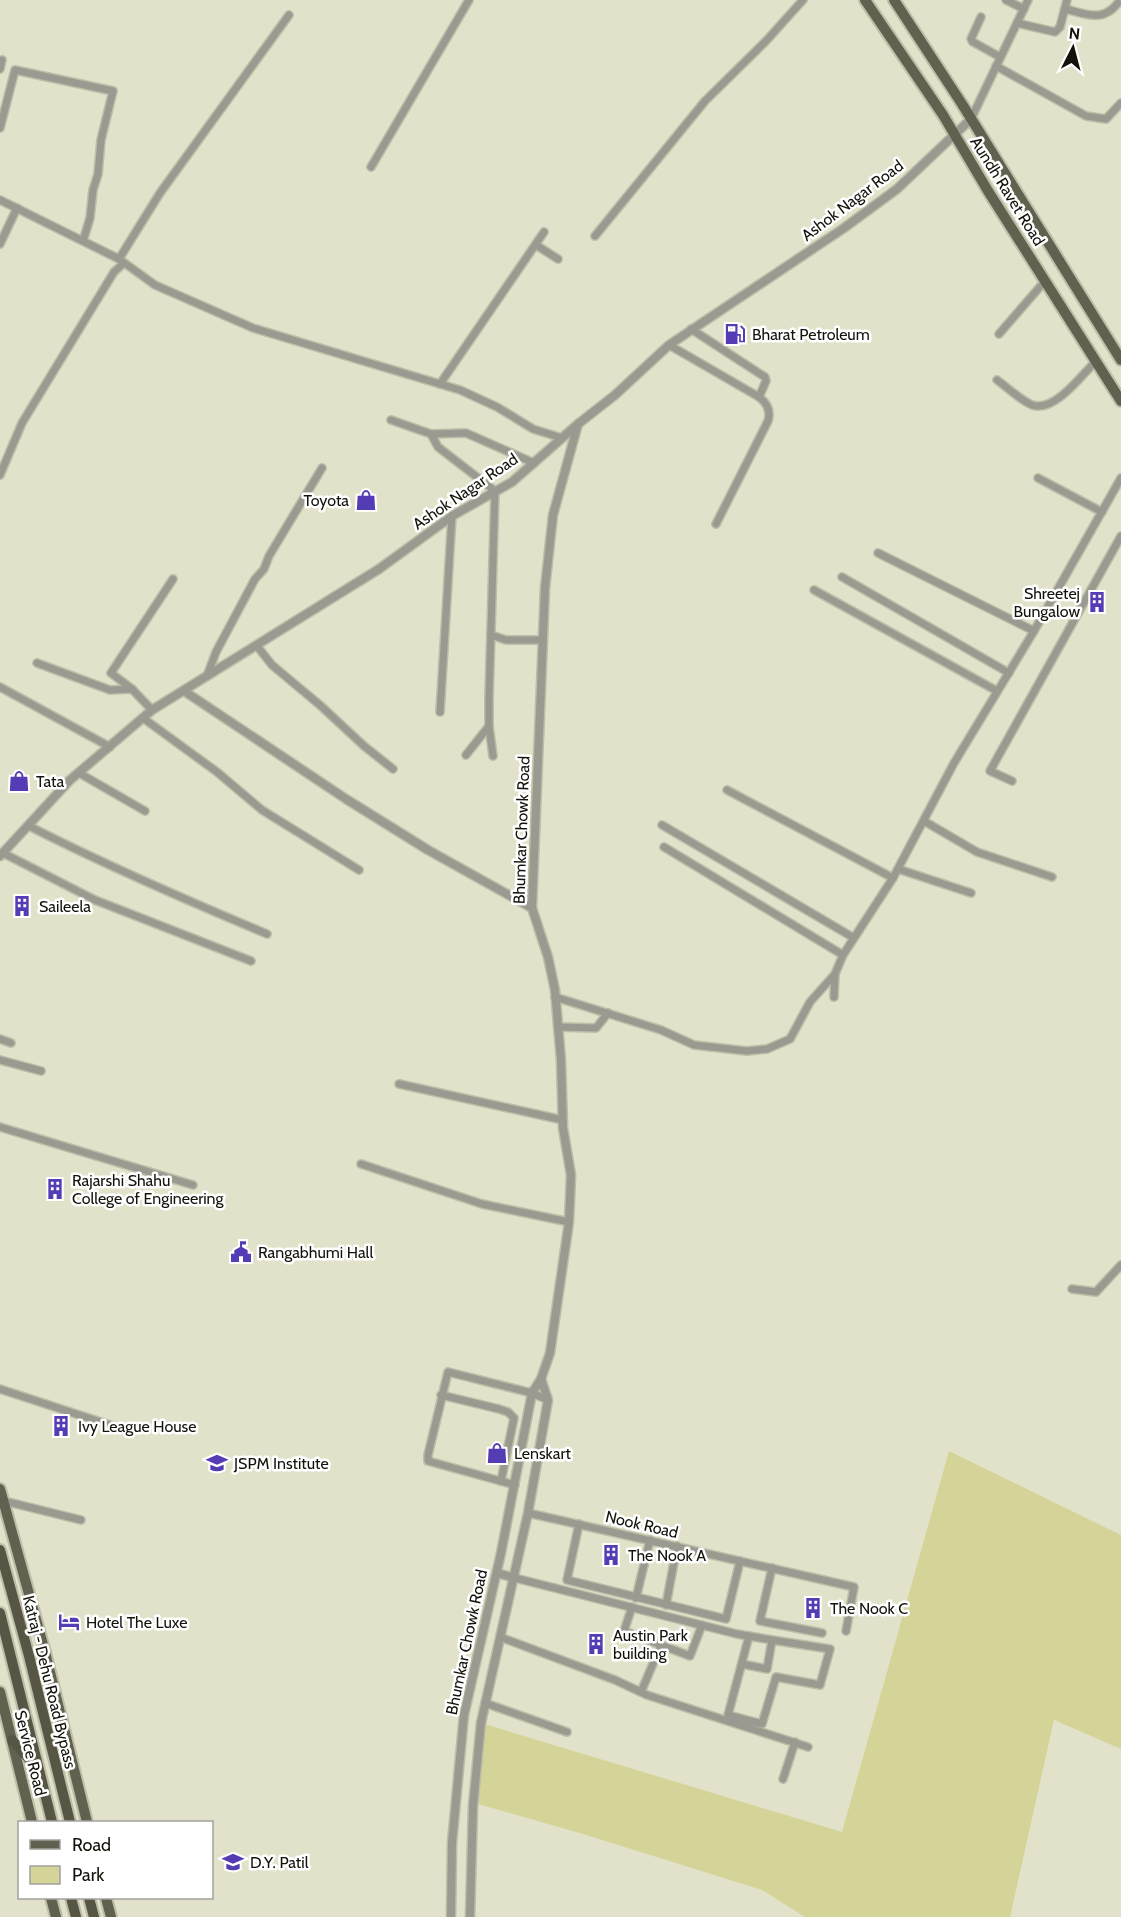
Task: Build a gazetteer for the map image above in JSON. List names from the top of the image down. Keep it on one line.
{"streets":{"highway":["Katraj - Dehu Road Bypass"],"main road":["Aundh Ravet Road","Service Road"],"street":["Ashok Nagar Road","Bhumkar Chowk Road","Nook Road"]},"crossings":[["Aundh Ravet Road","Ashok Nagar Road"],["Ashok Nagar Road","Bhumkar Chowk Road"],["Bhumkar Chowk Road","Nook Road"]],"places":{"fuel station":["Bharat Petroleum"],"shop":["Toyota","Tata","Lenskart"],"building":["Shreetej Bungalow","Saileela","Rajarshi Shahu College of Engineering","Ivy League House","The Nook A","The Nook C","Austin Park building"],"public building":["Rangabhumi Hall"],"school or university":["JSPM Institute","D.Y. Patil"],"hotel":["Hotel The Luxe"]},"legend":["Road","Park"],"north":"top"}
